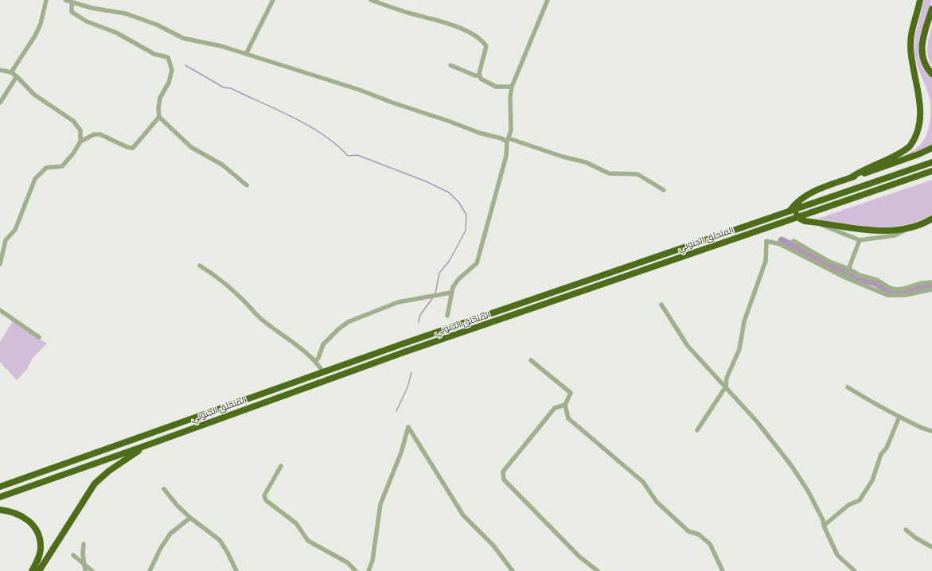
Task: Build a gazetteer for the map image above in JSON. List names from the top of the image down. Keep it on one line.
{"streets":{"highway":["المتحلق الجنوبي"]}}
